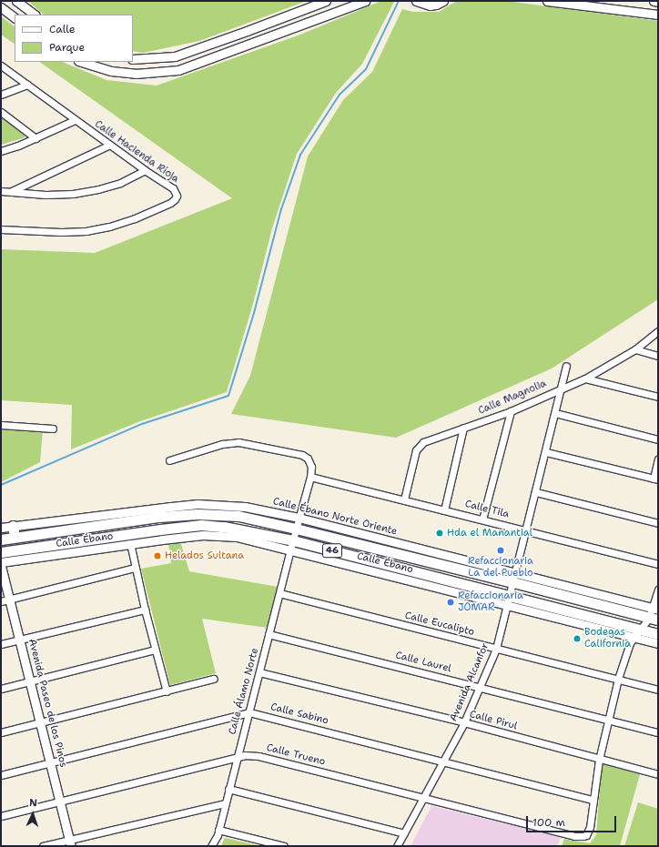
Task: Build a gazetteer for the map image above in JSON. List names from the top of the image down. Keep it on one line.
{"streets":{"main road":["Calle Ébano","46"],"street":["Calle Hacienda Rioja","Calle Magnolia","Calle Tila","Calle Ébano Norte Oriente","Calle Eucalipto","Calle Laurel","Avenida Alcanfor","Calle Álamo Norte","Avenida Paseo de los Pinos","Calle Sabino","Calle Pirul","Calle Trueno"]},"crossings":[["Calle Magnolia","Calle Tila"],["Calle Magnolia","Avenida Alcanfor"],["Calle Tila","Avenida Alcanfor"],["Calle Tila","Calle Álamo Norte"],["Calle Ébano Norte Oriente","Calle Ébano"],["Calle Ébano Norte Oriente","Avenida Alcanfor"],["Calle Ébano Norte Oriente","Calle Álamo Norte"],["Calle Ébano","Avenida Alcanfor"],["Calle Ébano","Calle Álamo Norte"],["Calle Eucalipto","Avenida Alcanfor"],["Calle Eucalipto","Calle Álamo Norte"],["Calle Laurel","Avenida Alcanfor"],["Calle Laurel","Calle Álamo Norte"],["Avenida Alcanfor","Calle Sabino"],["Avenida Alcanfor","Calle Pirul"],["Avenida Alcanfor","Calle Trueno"],["Calle Álamo Norte","Calle Sabino"],["Calle Álamo Norte","Calle Pirul"],["Calle Álamo Norte","Calle Trueno"],["Avenida Paseo de los Pinos","Calle Sabino"],["Avenida Paseo de los Pinos","Calle Trueno"],["Calle Sabino","Calle Trueno"]],"places":["Hda el Manantial","Refaccionaria La del Pueblo","Helados Sultana","Refaccionaria JOMAR","Bodegas California"],"legend":["Calle","Parque"],"scale_bar":"100 m","north":"top"}
